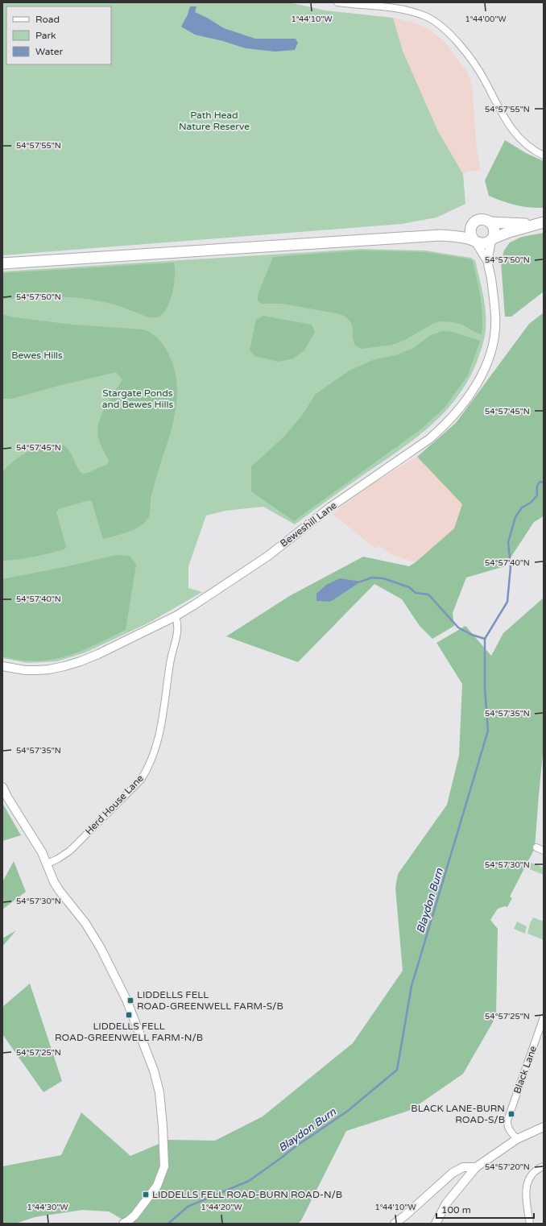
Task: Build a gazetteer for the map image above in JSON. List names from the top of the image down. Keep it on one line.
{"streets":{"street":["Beweshill Lane","Herd House Lane","Black Lane"]},"crossings":[["Beweshill Lane","Herd House Lane"]],"water":["Blaydon Burn"],"parks":["Path Head Nature Reserve","Bewes Hills","Stargate Ponds and Bewes Hills"],"places":{"transit":["LIDDELLS FELL ROAD-GREENWELL FARM-S/B","LIDDELLS FELL ROAD-GREENWELL FARM-N/B","BLACK LANE-BURN ROAD-S/B","LIDDELLS FELL ROAD-BURN ROAD-N/B"]},"legend":["Road","Park","Water"],"scale_bar":"100 m","coordinates":["1°44'00\"W","1°44'10\"W","54°57'55\"N","54°57'50\"N","54°57'45\"N","54°57'40\"N","54°57'35\"N","54°57'30\"N","54°57'25\"N","54°57'20\"N","1°44'30\"W","1°44'20\"W"]}
